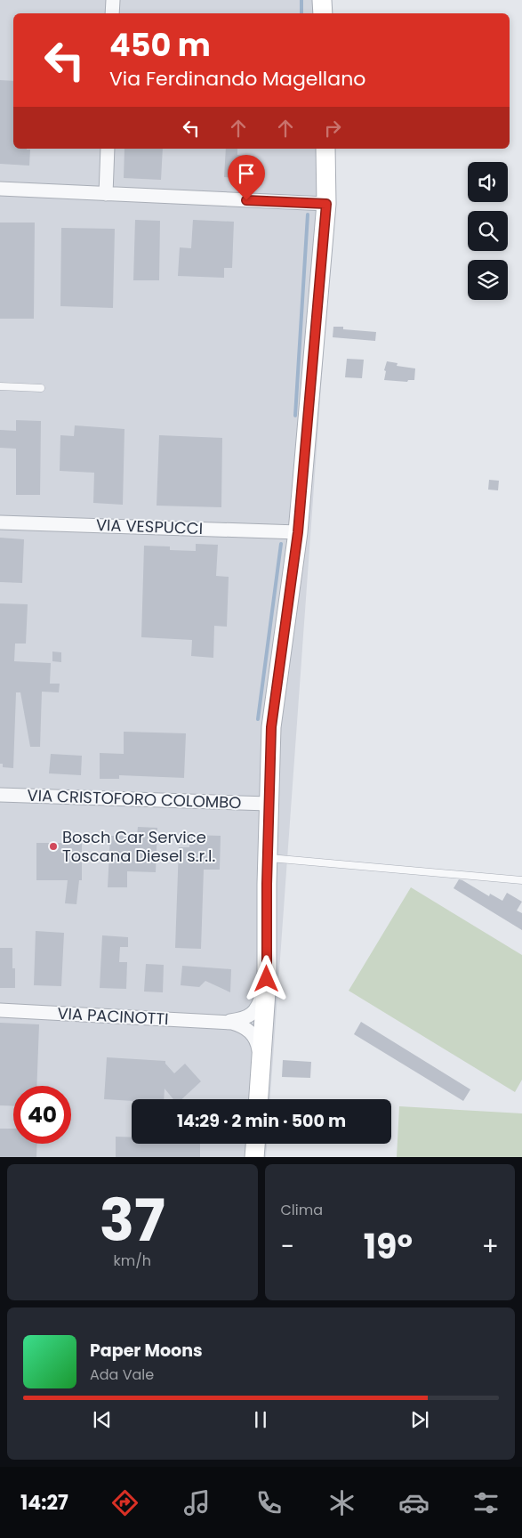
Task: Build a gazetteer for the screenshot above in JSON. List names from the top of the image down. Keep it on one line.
{"streets":{"street":["VIA VESPUCCI","VIA CRISTOFORO COLOMBO","VIA PACINOTTI"]},"places":["Bosch Car Service Toscana Diesel s.r.l."],"page":{"turn":["450 m","Via Ferdinando Magellano"],"limit":"40","trip":"14:29 · 2 min · 500 m","tile":[["37","km/h"],"Clima"],"heat":["−","19°","+"],"song":["Paper Moons","Ada Vale"],"tabs":"14:27"}}
